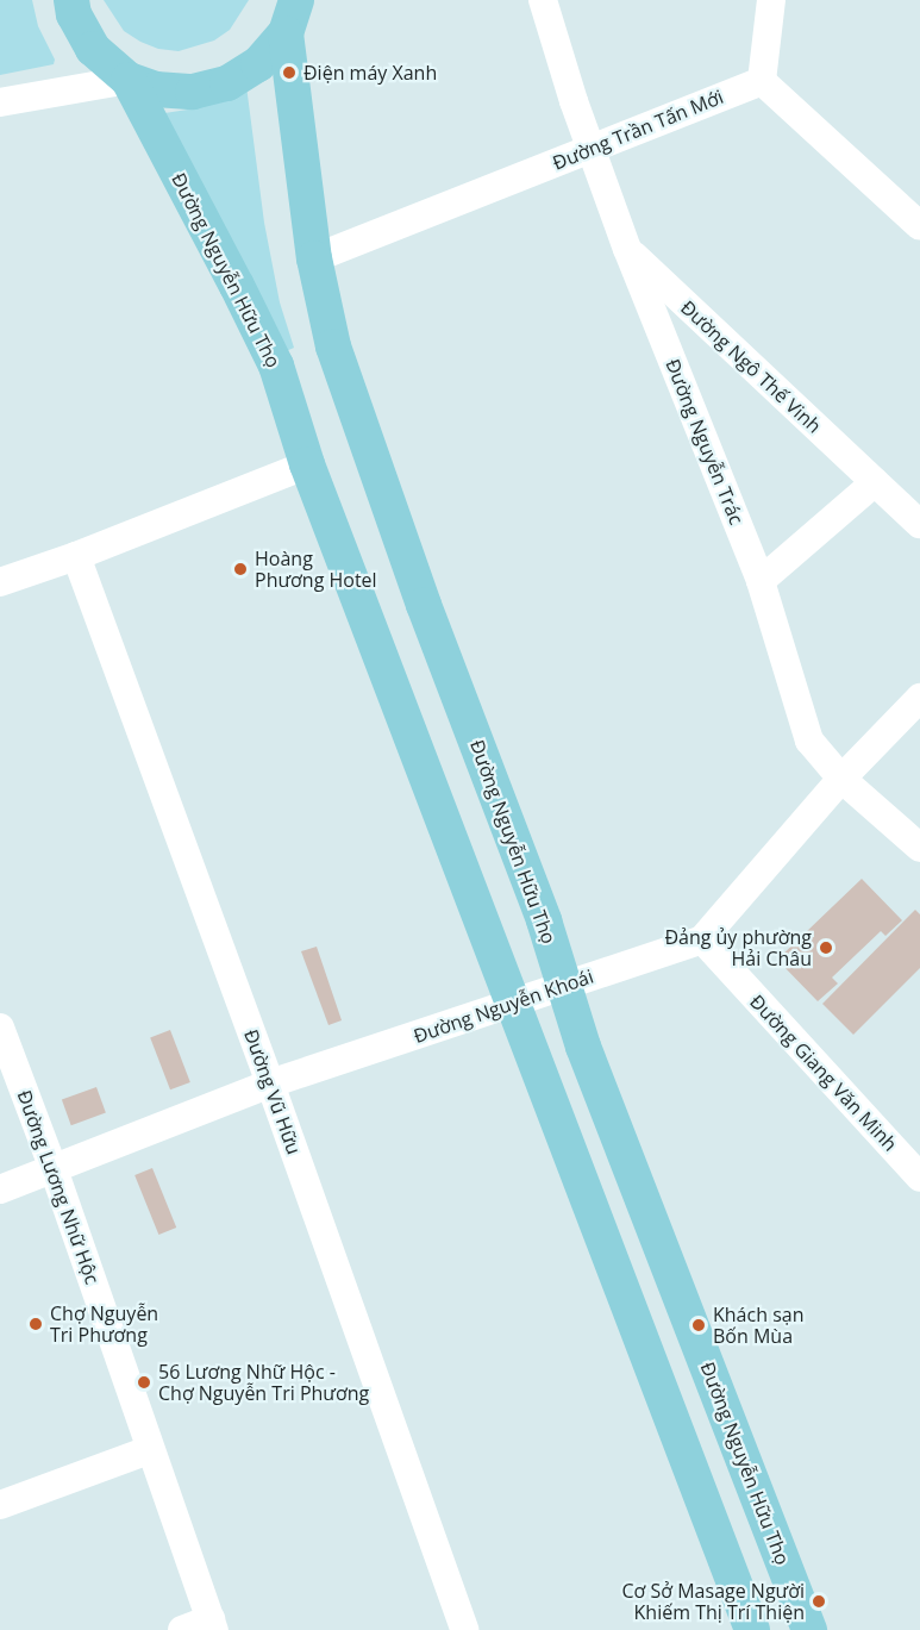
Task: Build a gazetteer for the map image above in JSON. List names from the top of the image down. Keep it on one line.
{"streets":{"main road":["Đường Nguyễn Hữu Thọ"],"street":["Đường Trần Tấn Mới","Đường Ngô Thế Vinh","Đường Nguyễn Trác","Đường Nguyễn Khoái","Đường Giang Văn Minh","Đường Vũ Hữu","Đường Lương Nhữ Hộc"]},"crossings":[["Đường Trần Tấn Mới","Đường Nguyễn Hữu Thọ"],["Đường Trần Tấn Mới","Đường Nguyễn Trác"],["Đường Nguyễn Hữu Thọ","Đường Nguyễn Khoái"],["Đường Ngô Thế Vinh","Đường Nguyễn Trác"],["Đường Nguyễn Khoái","Đường Giang Văn Minh"],["Đường Nguyễn Khoái","Đường Vũ Hữu"],["Đường Nguyễn Khoái","Đường Lương Nhữ Hộc"]],"places":["Điện máy Xanh","Hoàng Phương Hotel","Đảng ủy phường Hải Châu","Chợ Nguyễn Tri Phương","Khách sạn Bốn Mùa","56 Lương Nhữ Hộc - Chợ Nguyễn Tri Phương","Cơ Sở Masage Người Khiếm Thị Trí Thiện"]}
